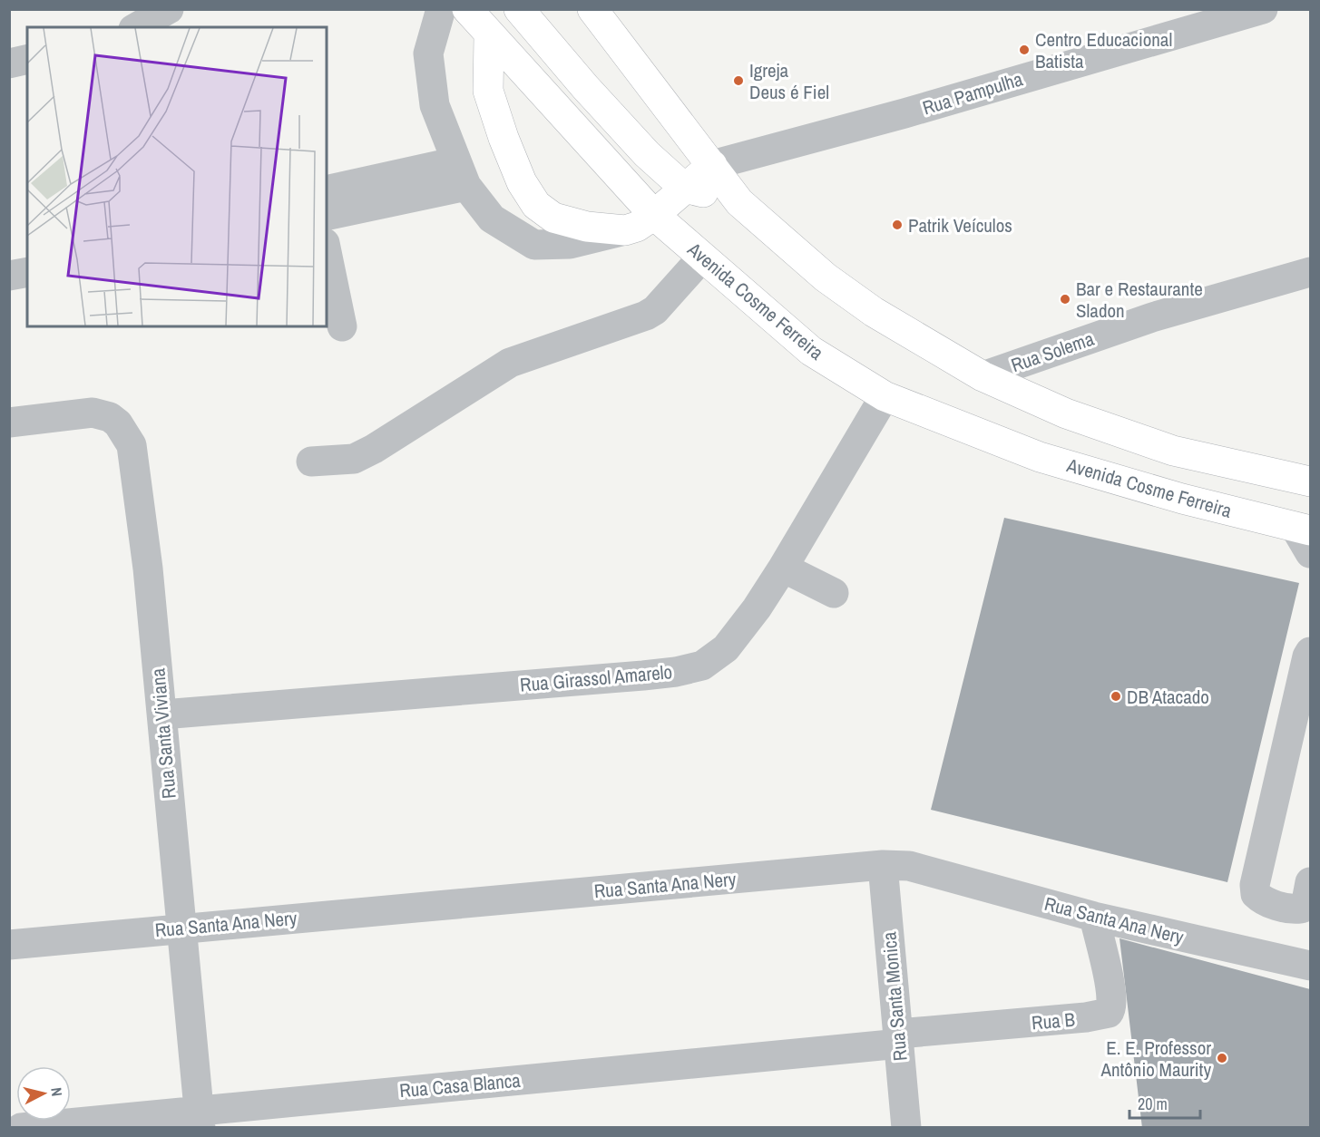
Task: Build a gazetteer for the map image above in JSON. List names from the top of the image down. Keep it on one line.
{"streets":{"main road":["Avenida Cosme Ferreira"],"street":["Rua Pampulha","Rua Solema","Rua Girassol Amarelo","Rua Santa Viviana","Rua Santa Ana Nery","Rua Santa Monica","Rua B","Rua Casa Blanca"]},"crossings":[["Avenida Cosme Ferreira","Rua Girassol Amarelo"],["Rua Girassol Amarelo","Rua Santa Viviana"],["Rua Santa Viviana","Rua Santa Ana Nery"],["Rua Santa Viviana","Rua Casa Blanca"],["Rua Santa Ana Nery","Rua Santa Monica"],["Rua Santa Ana Nery","Rua B"],["Rua Santa Monica","Rua B"],["Rua Santa Monica","Rua Casa Blanca"],["Rua B","Rua Casa Blanca"]],"places":["Centro Educacional Batista","Igreja Deus é Fiel","Patrik Veículos","Bar e Restaurante Sladon","DB Atacado","E. E. Professor Antônio Maurity"],"scale_bar":"20 m","north":"right"}
